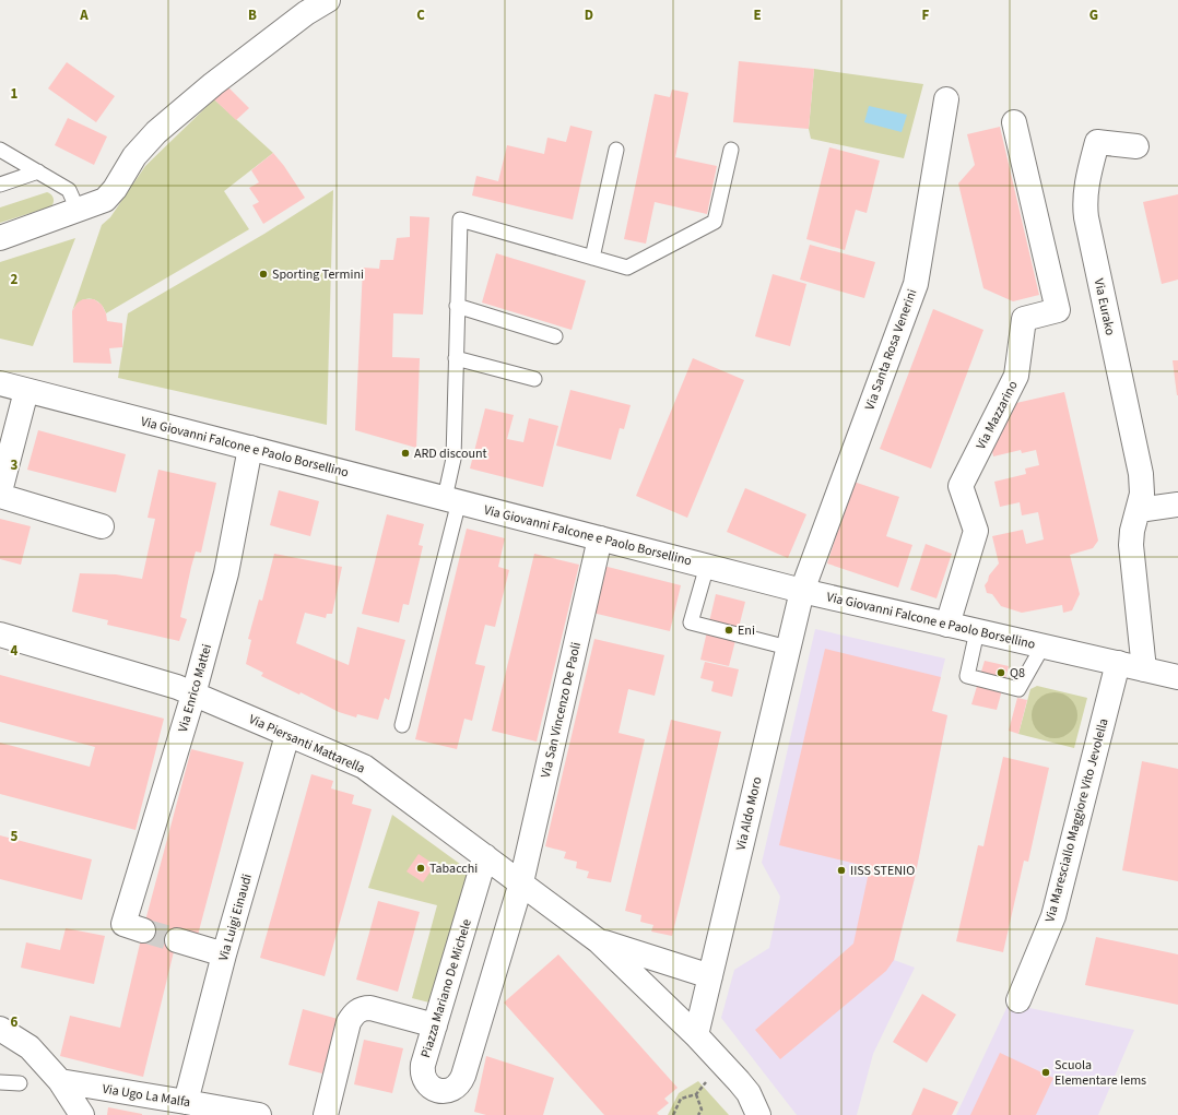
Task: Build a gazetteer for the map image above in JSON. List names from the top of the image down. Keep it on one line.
{"streets":{"street":["Via Eurako","Via Santa Rosa Venerini","Via Mazzarino","Via Giovanni Falcone e Paolo Borsellino","Via Enrico Mattei","Via San Vincenzo De Paoli","Via Piersanti Mattarella","Via Aldo Moro","Via Maresciallo Maggiore Vito Jevolella","Via Luigi Einaudi","Piazza Mariano De Michele","Via Ugo La Malfa"]},"crossings":[["Via Eurako","Via Giovanni Falcone e Paolo Borsellino"],["Via Santa Rosa Venerini","Via Giovanni Falcone e Paolo Borsellino"],["Via Santa Rosa Venerini","Via Aldo Moro"],["Via Mazzarino","Via Giovanni Falcone e Paolo Borsellino"],["Via Giovanni Falcone e Paolo Borsellino","Via Enrico Mattei"],["Via Giovanni Falcone e Paolo Borsellino","Via San Vincenzo De Paoli"],["Via Giovanni Falcone e Paolo Borsellino","Via Aldo Moro"],["Via Giovanni Falcone e Paolo Borsellino","Via Maresciallo Maggiore Vito Jevolella"],["Via Enrico Mattei","Via Piersanti Mattarella"],["Via San Vincenzo De Paoli","Via Piersanti Mattarella"],["Via San Vincenzo De Paoli","Piazza Mariano De Michele"],["Via Piersanti Mattarella","Via Luigi Einaudi"],["Via Piersanti Mattarella","Piazza Mariano De Michele"],["Via Luigi Einaudi","Via Ugo La Malfa"]],"places":["Sporting Termini","ARD discount","Eni","Q8","Tabacchi","IISS STENIO","Scuola Elementare Iems"],"grid":{"columns":["A","B","C","D","E","F","G"],"rows":["1","2","3","4","5","6"]}}
